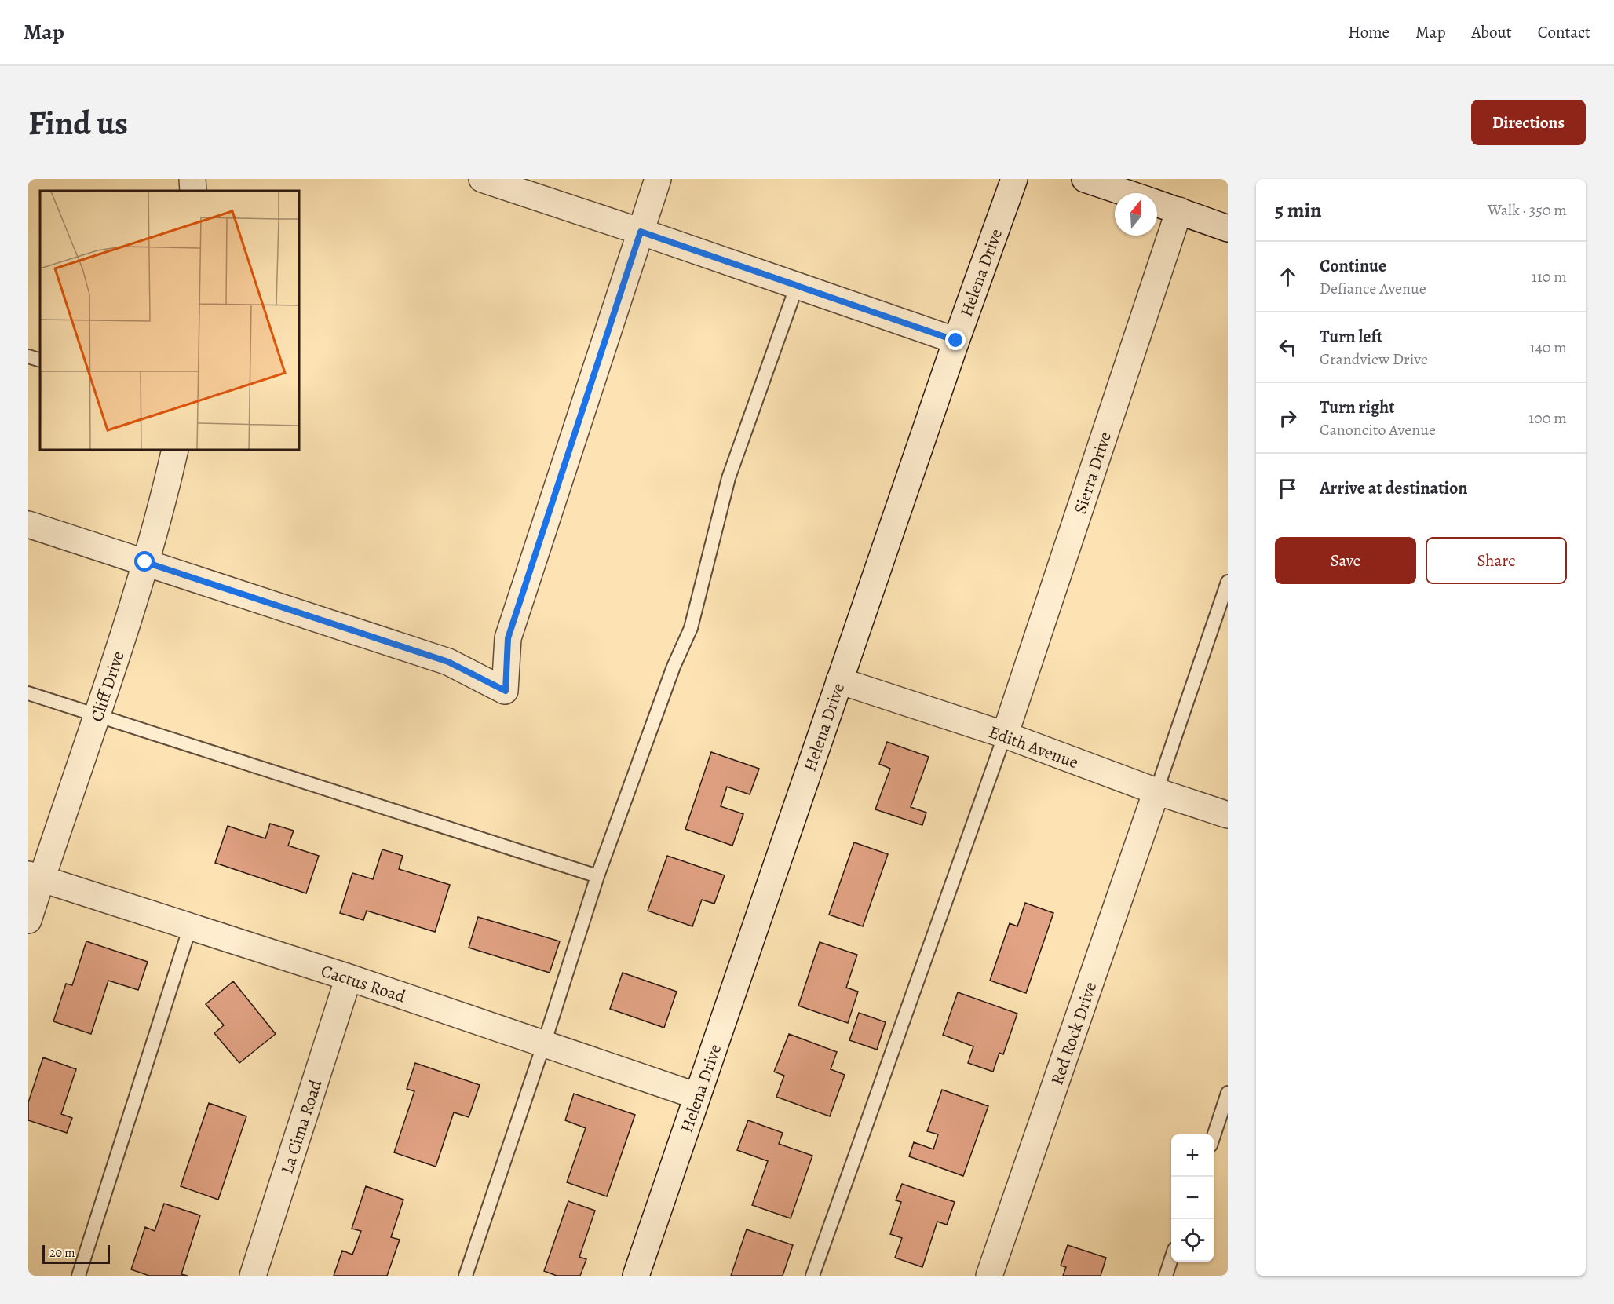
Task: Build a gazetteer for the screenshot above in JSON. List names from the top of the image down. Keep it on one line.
{"streets":{"street":["Helena Drive","Sierra Drive","Cliff Drive","Edith Avenue","Cactus Road","Red Rock Drive","La Cima Road"]},"crossings":[["Helena Drive","Edith Avenue"],["Helena Drive","Cactus Road"],["Sierra Drive","Edith Avenue"],["Cliff Drive","Cactus Road"],["Edith Avenue","Red Rock Drive"],["Cactus Road","La Cima Road"]],"scale_bar":"20 m","north":"top","page":{"header":"Map","nav":["Home","Map","About","Contact"],"buttons":["Directions",["Save","Share"]],"title":"Find us","heading":["5 min","Walk · 350 m"],"list":[["Continue","Defiance Avenue","110 m"],["Turn left","Grandview Drive","140 m"],["Turn right","Canoncito Avenue","100 m"],"Arrive at destination"],"map_buttons":["+","−"],"scale":"20 m"}}
